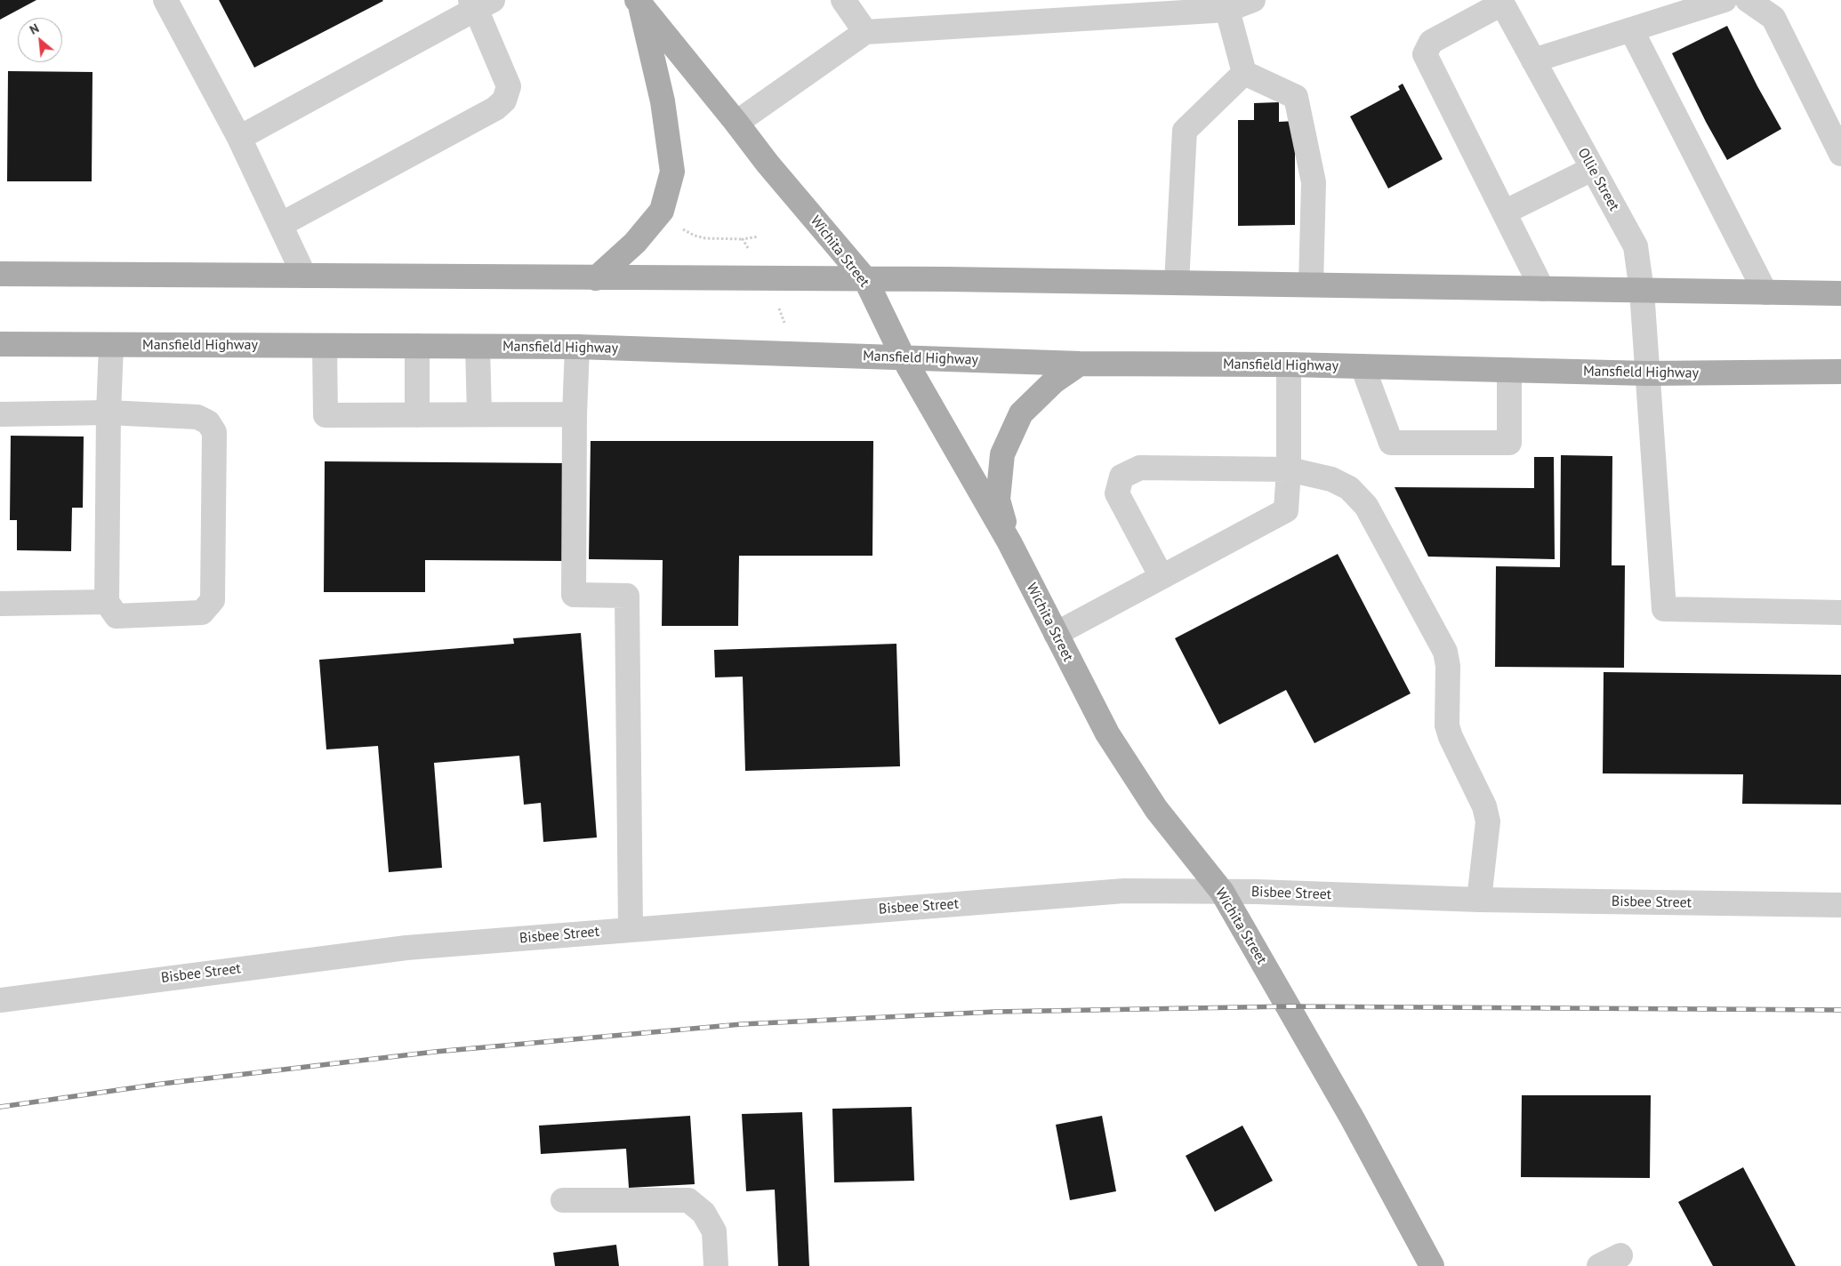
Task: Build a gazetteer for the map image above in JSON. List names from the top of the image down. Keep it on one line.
{"streets":{"main road":["Wichita Street","Mansfield Highway"],"street":["Ollie Street","Bisbee Street"]},"crossings":[["Ollie Street","Mansfield Highway"],["Wichita Street","Mansfield Highway"],["Wichita Street","Bisbee Street"]],"north":"top left"}
